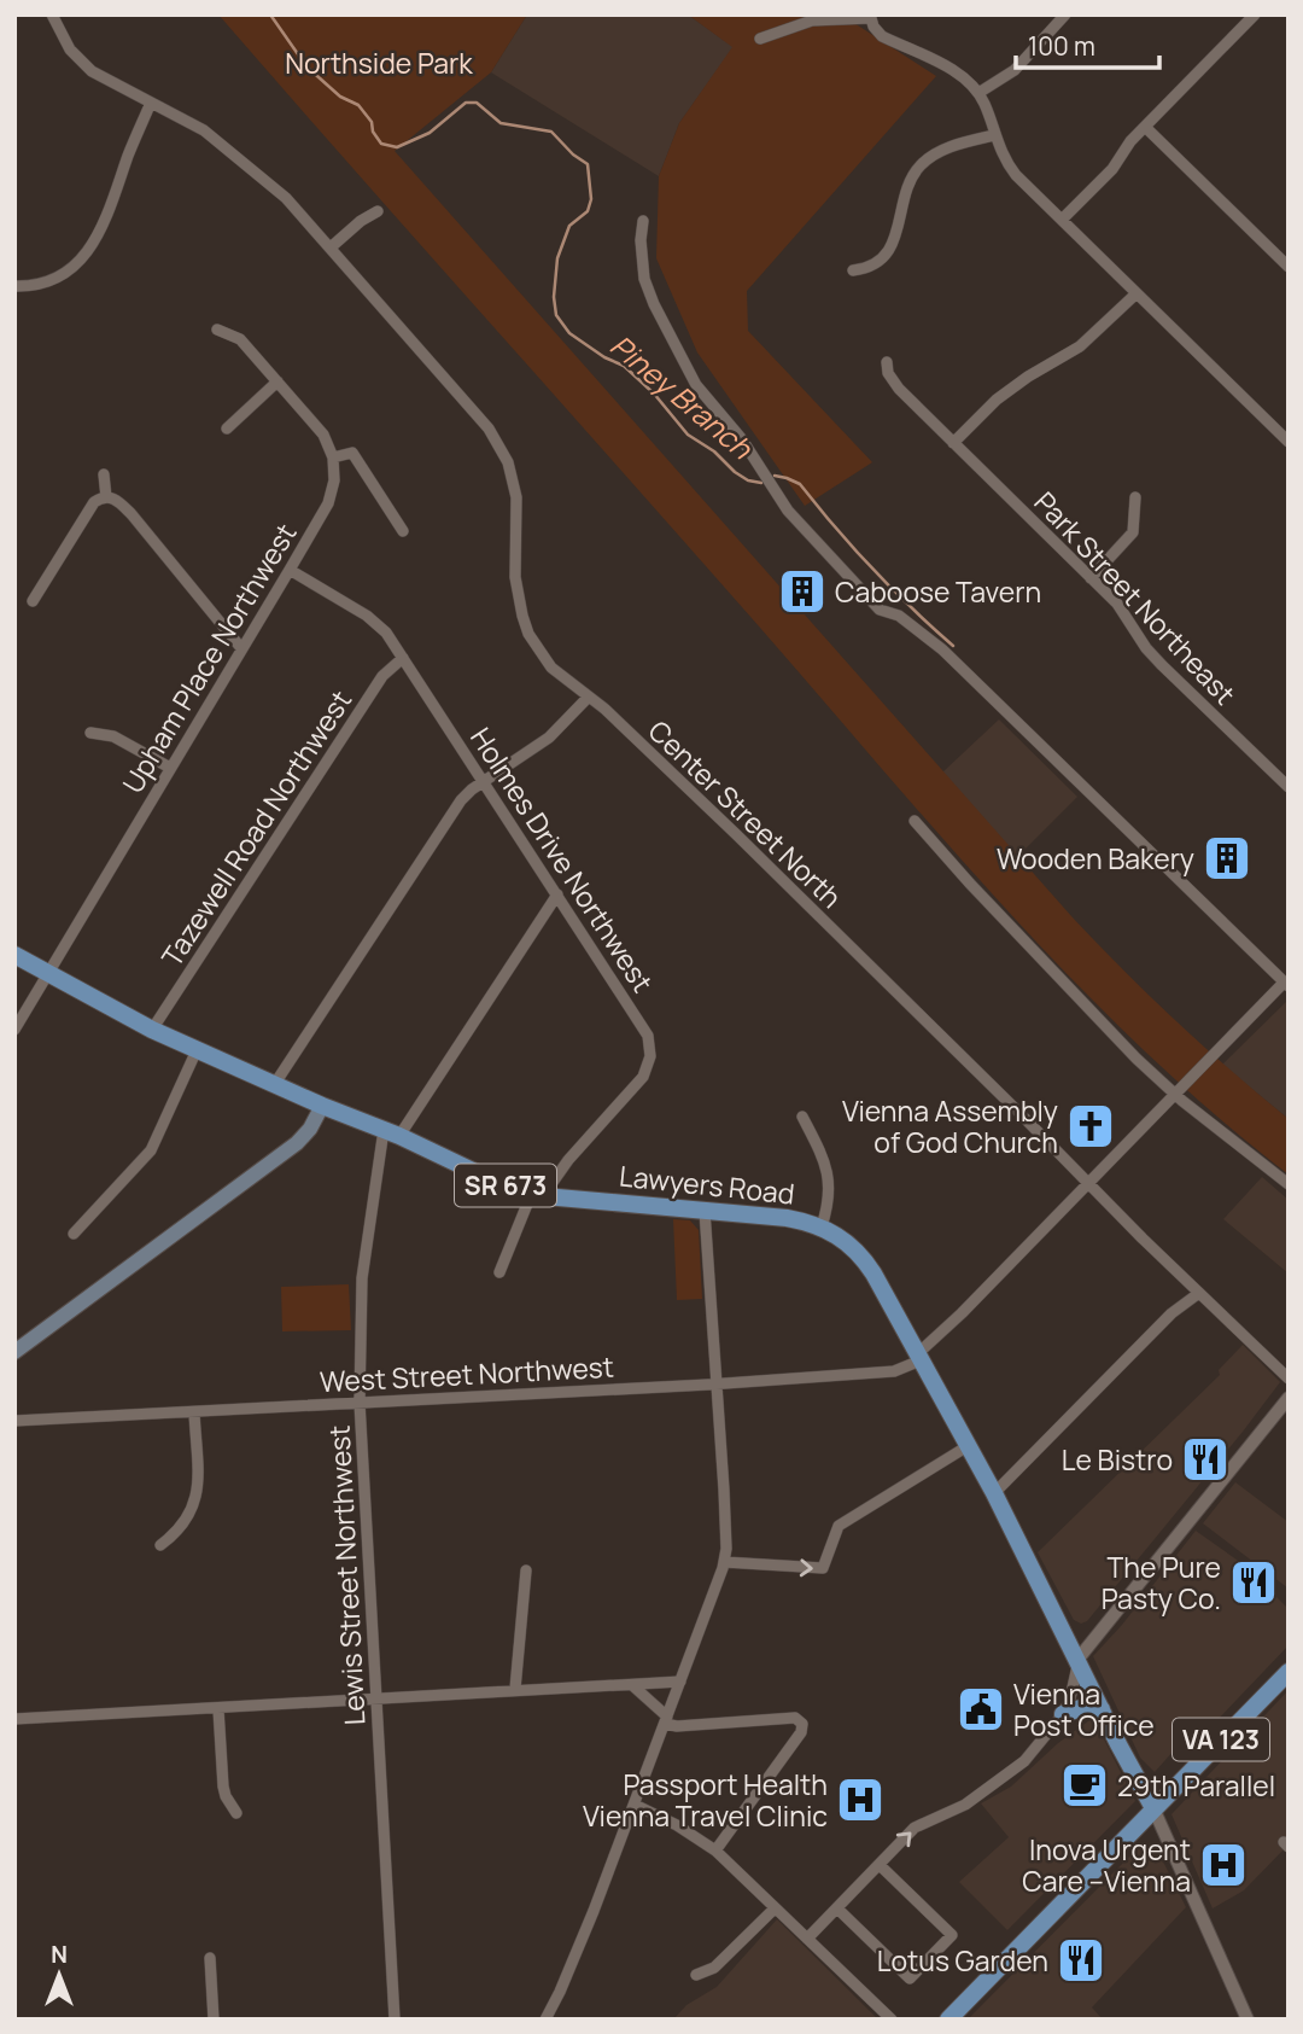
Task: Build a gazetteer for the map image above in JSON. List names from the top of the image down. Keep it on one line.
{"streets":{"main road":["Lawyers Road","SR 673","VA 123"],"street":["Park Street Northeast","Upham Place Northwest","Center Street North","Tazewell Road Northwest","Holmes Drive Northwest","West Street Northwest","Lewis Street Northwest"]},"crossings":[["Upham Place Northwest","Holmes Drive Northwest"],["Upham Place Northwest","Lawyers Road"],["Tazewell Road Northwest","Holmes Drive Northwest"],["Tazewell Road Northwest","Lawyers Road"],["Holmes Drive Northwest","Lawyers Road"],["Lawyers Road","West Street Northwest"],["Lawyers Road","Lewis Street Northwest"],["Lawyers Road","VA 123"],["West Street Northwest","Lewis Street Northwest"]],"water":["Piney Branch"],"parks":["Northside Park"],"places":{"building":["Caboose Tavern","Wooden Bakery"],"church":["Vienna Assembly of God Church"],"restaurant":["Le Bistro","The Pure Pasty Co.","Lotus Garden"],"public building":["Vienna Post Office"],"cafe":["29th Parallel"],"hospital":["Passport Health Vienna Travel Clinic","Inova Urgent Care –Vienna"]},"scale_bar":"100 m","north":"top"}
